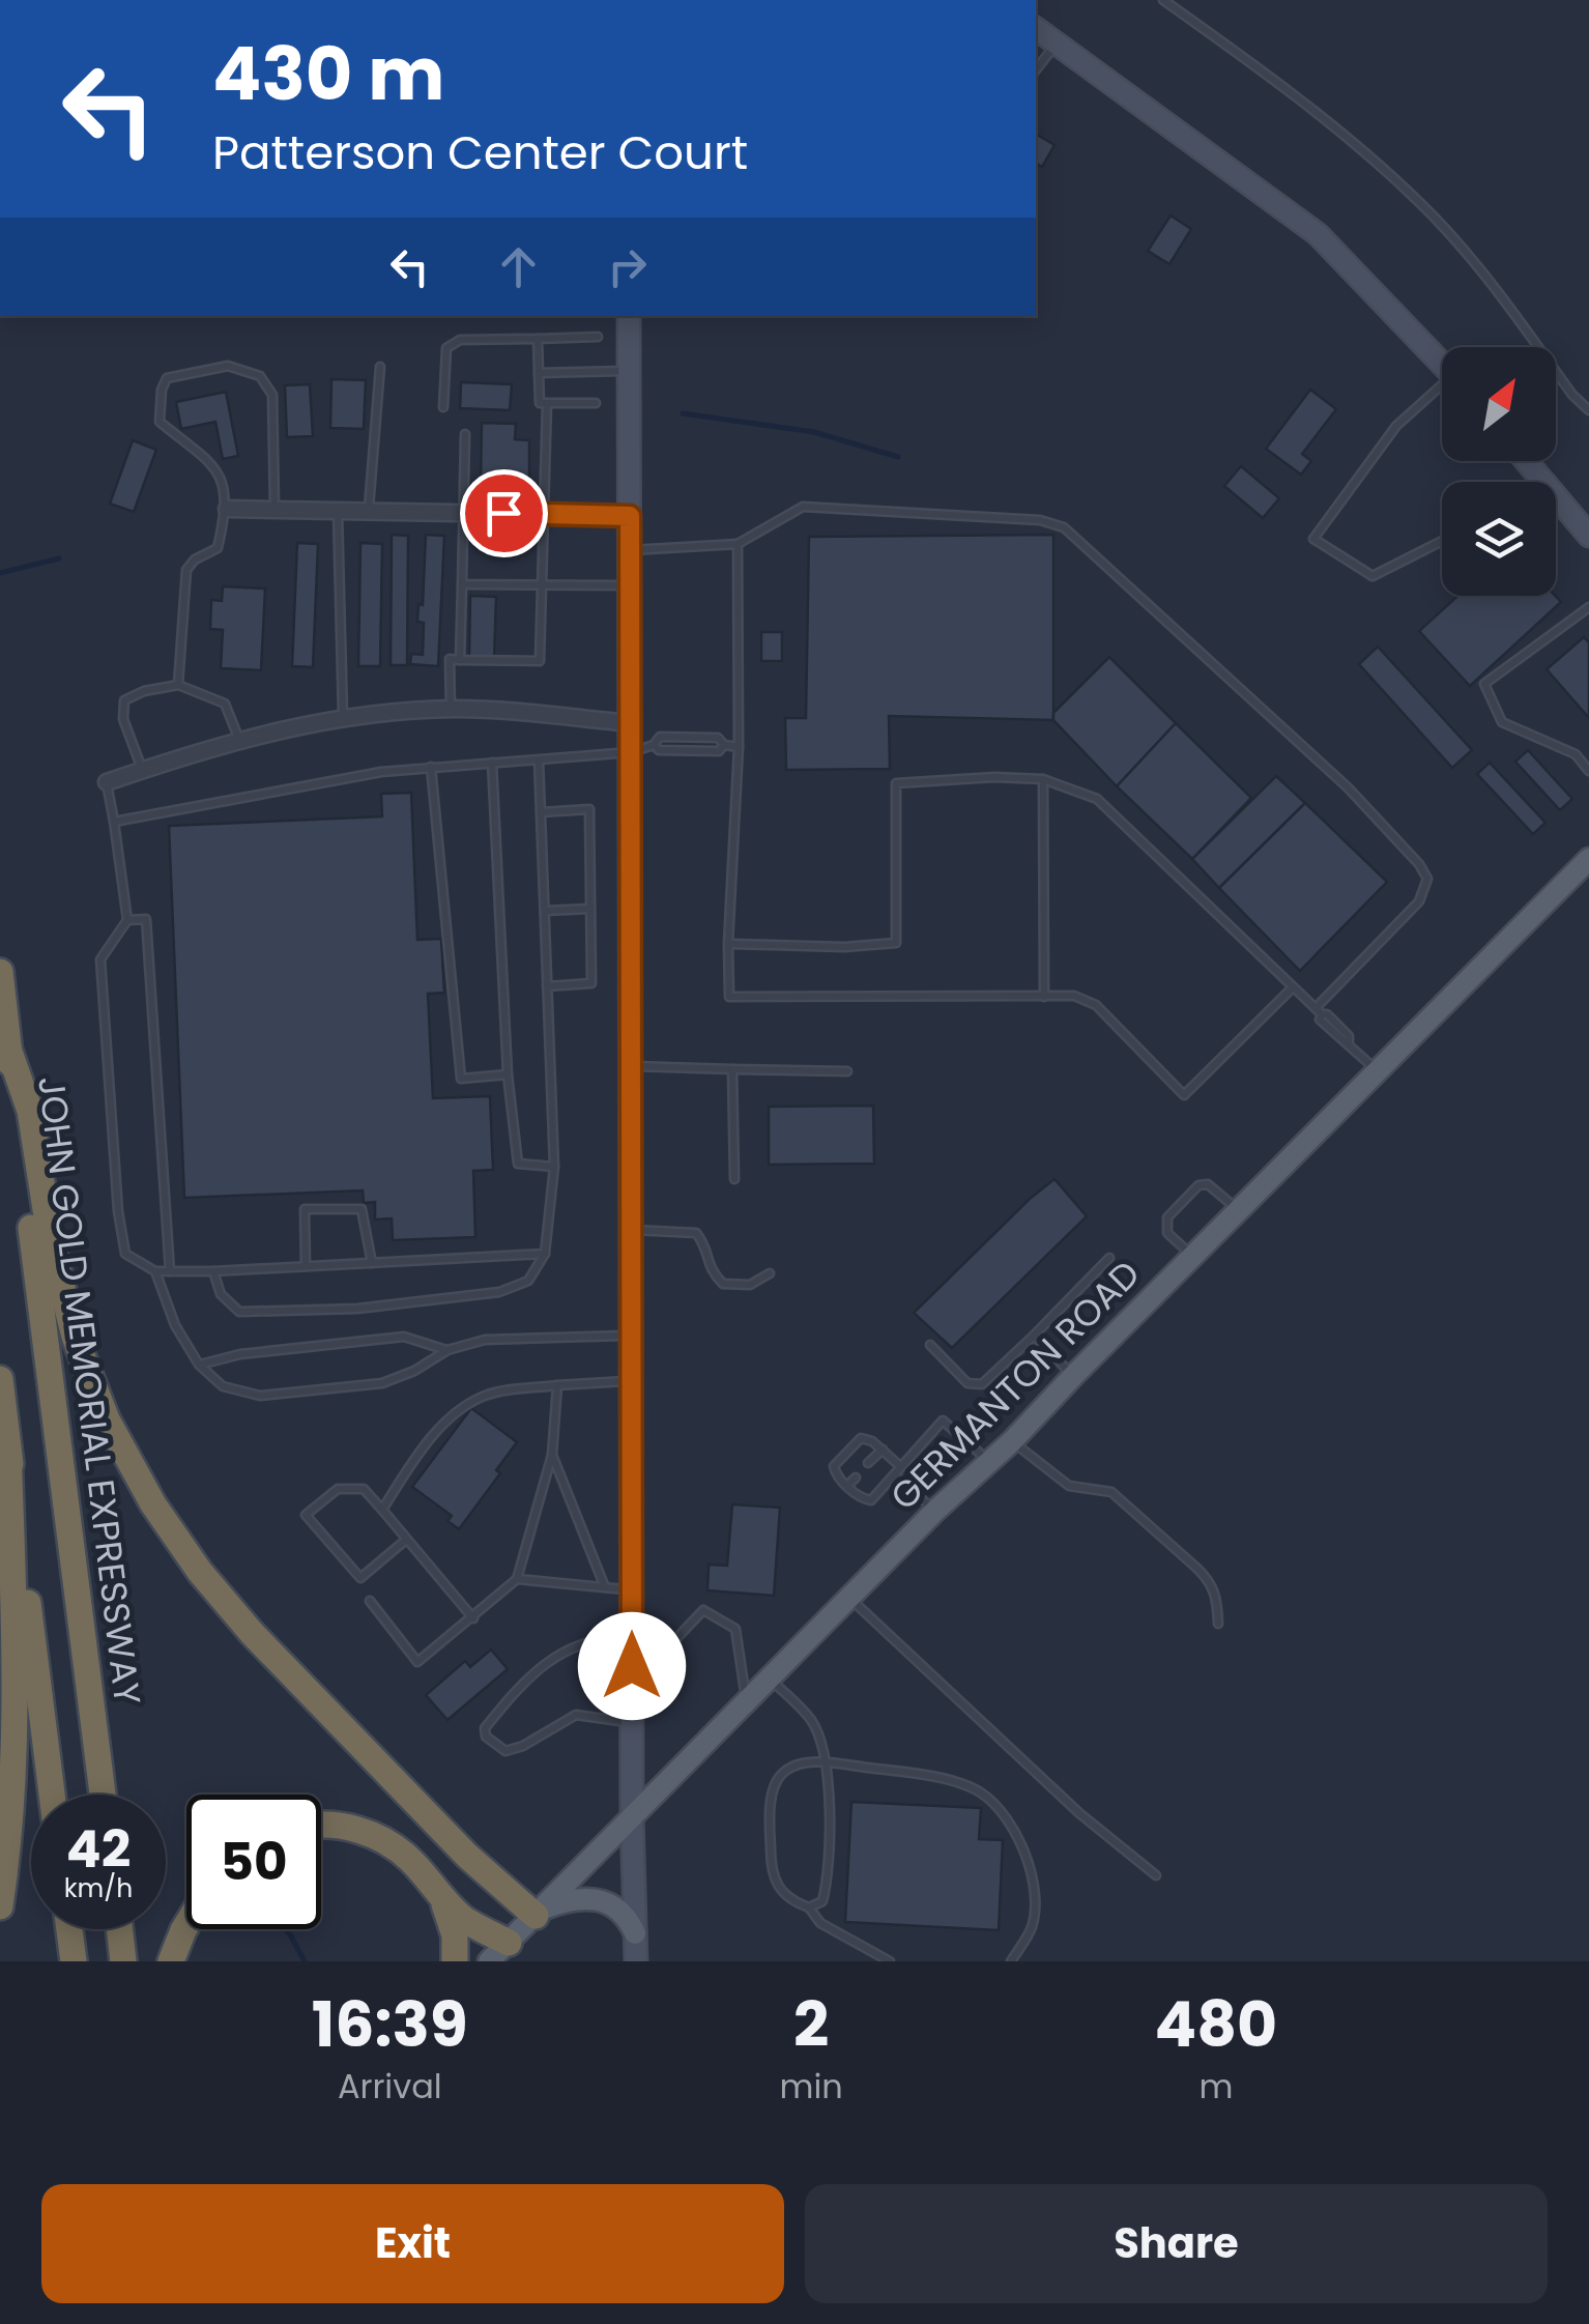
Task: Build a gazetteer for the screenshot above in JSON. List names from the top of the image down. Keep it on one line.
{"streets":{"highway":["JOHN GOLD MEMORIAL EXPRESSWAY"],"main road":["GERMANTON ROAD"]},"north":"top right","page":{"turn":["430 m","Patterson Center Court"],"speed":"42 km/h","limit":"50","eta":["16:39","Arrival","2","min","480","m"],"buttons":["Exit","Share"]}}
